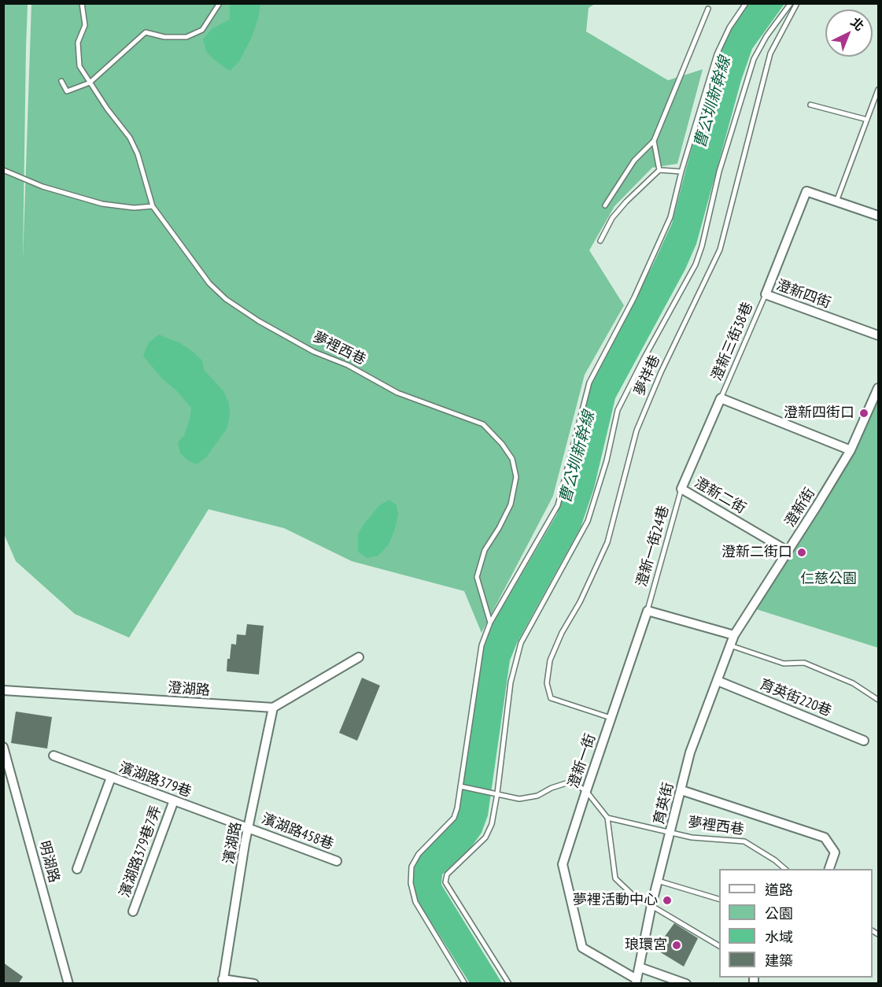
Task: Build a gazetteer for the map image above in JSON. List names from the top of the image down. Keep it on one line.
{"streets":{"street":["澄新四街","夢裡西巷","澄新二街","澄新街","澄湖路","育英街220巷","澄新一街","濱湖路379巷","育英街","濱湖路458巷","濱湖路","濱湖路379巷7弄","明湖路"],"lane":["澄新三街38巷","夢祥巷","澄新一街24巷"]},"crossings":[["澄新四街","澄新三街38巷"],["澄新三街38巷","澄新二街"],["夢裡西巷","育英街"],["夢祥巷","澄新一街"],["澄新二街","澄新街"],["澄新二街","澄新一街24巷"],["澄新街","育英街"],["澄新一街24巷","澄新一街"],["澄湖路","濱湖路"],["育英街220巷","育英街"],["澄新一街","育英街"],["濱湖路379巷","濱湖路458巷"],["濱湖路379巷","濱湖路"],["濱湖路379巷","濱湖路379巷7弄"],["濱湖路458巷","濱湖路"]],"water":["曹公圳新幹線"],"parks":["仁慈公園"],"places":["澄新四街口","澄新二街口","夢裡活動中心","琅環宮"],"legend":["道路","公園","水域","建築"],"north":"top right"}
